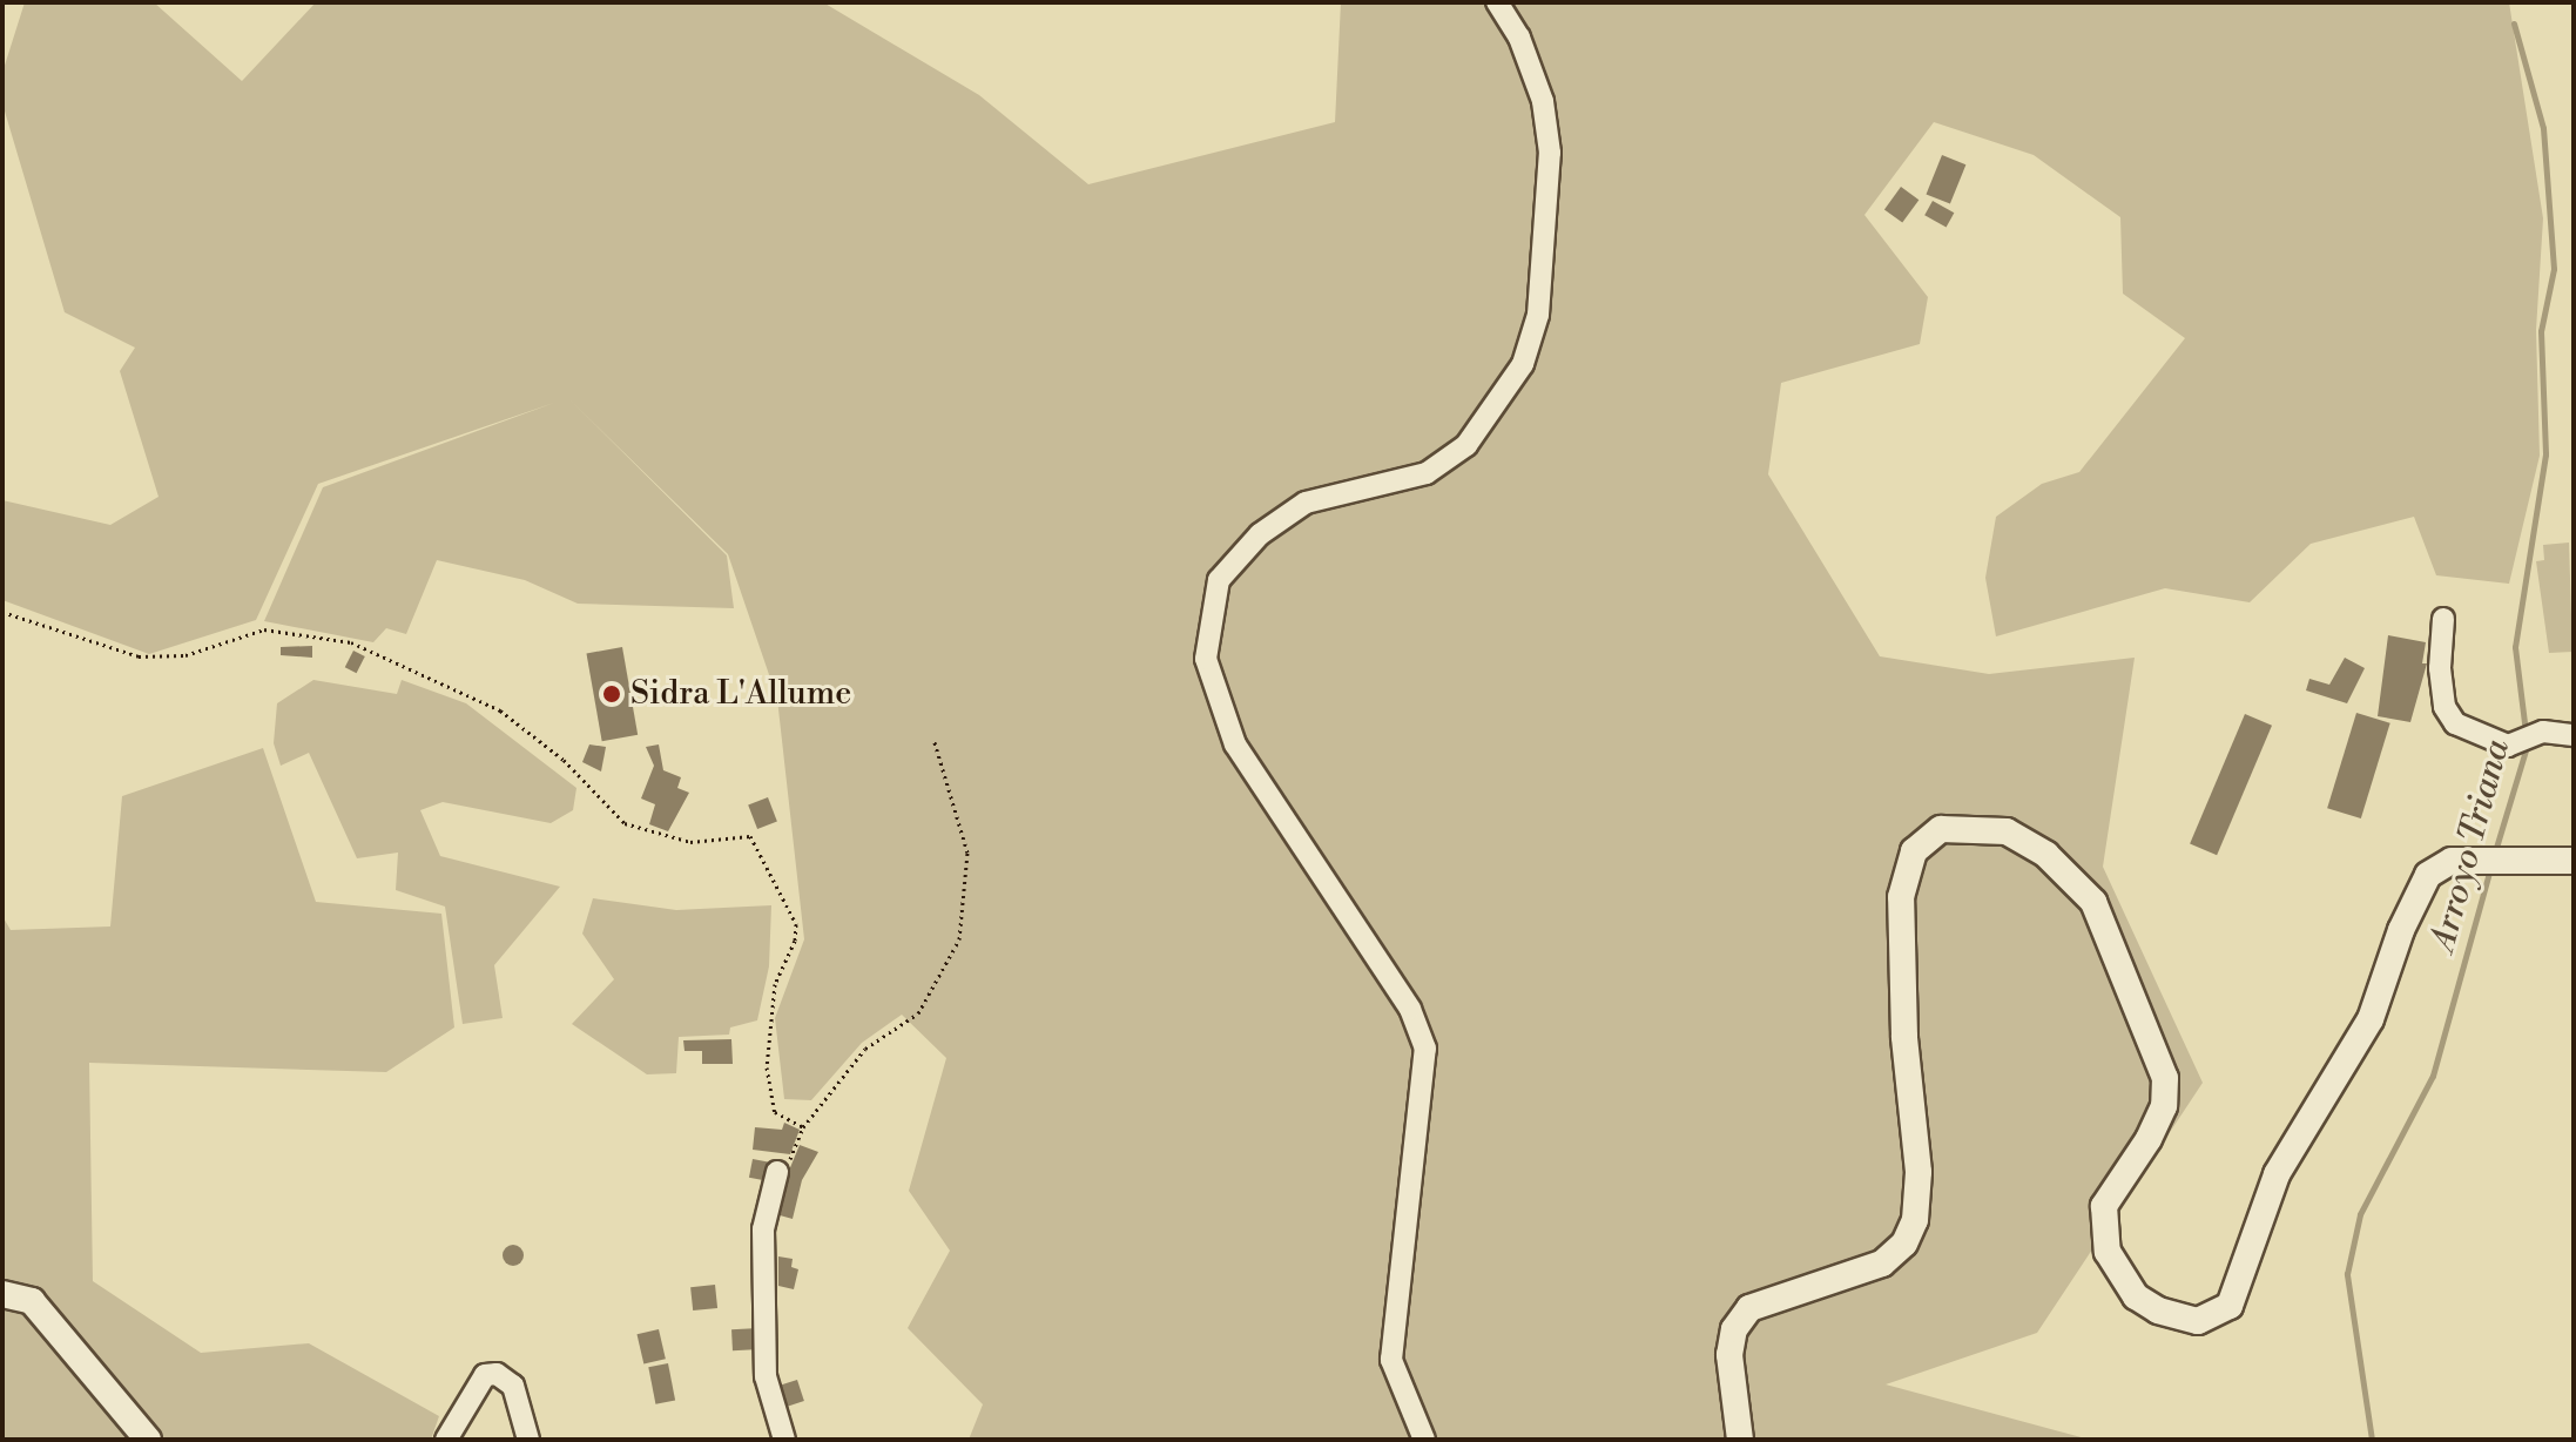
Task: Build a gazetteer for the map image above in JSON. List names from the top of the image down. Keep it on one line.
{"water":["Arroyo Triana"],"places":["Sidra L'Allume"]}
